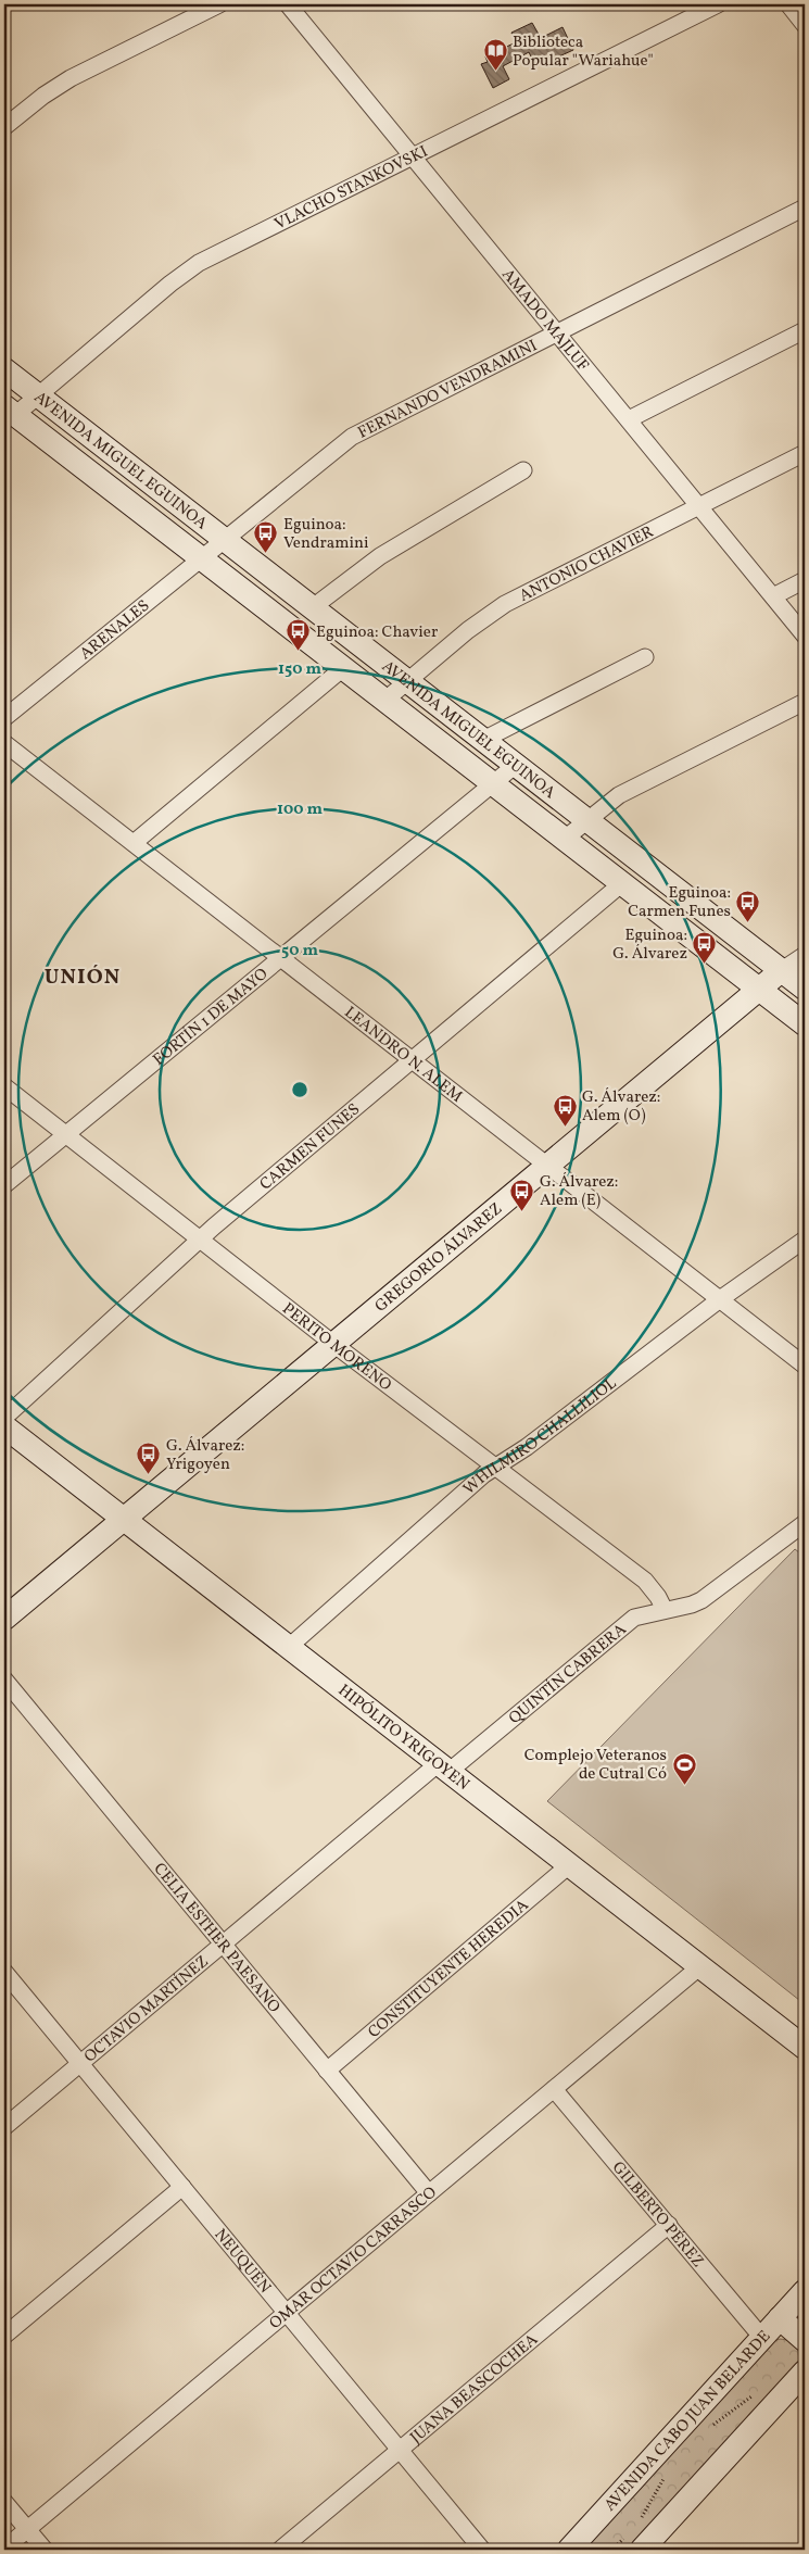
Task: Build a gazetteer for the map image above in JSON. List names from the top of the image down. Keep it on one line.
{"streets":{"main road":["AVENIDA MIGUEL EGUINOA","GREGORIO ÁLVAREZ","HIPÓLITO YRIGOYEN","AVENIDA CABO JUAN BELARDE"],"street":["VLACHO STANKOVSKI","AMADO MAJLUF","FERNANDO VENDRAMINI","ANTONIO CHAVIER","ARENALES","FORTÍN 1 DE MAYO","LEANDRO N. ALEM","CARMEN FUNES","PERITO MORENO","WHILMIRO CHALLILIOL","QUINTÍN CABRERA","CELIA ESTHER PAESANO","CONSTITUYENTE HEREDIA","OCTAVIO MARTÍNEZ","GILBERTO PÉREZ","OMAR OCTAVIO CARRASCO","NEUQUÉN","JUANA BEASCOCHEA"]},"crossings":[["VLACHO STANKOVSKI","AMADO MAJLUF"],["VLACHO STANKOVSKI","AVENIDA MIGUEL EGUINOA"],["AMADO MAJLUF","FERNANDO VENDRAMINI"],["AMADO MAJLUF","ANTONIO CHAVIER"],["FERNANDO VENDRAMINI","AVENIDA MIGUEL EGUINOA"],["FERNANDO VENDRAMINI","ARENALES"],["AVENIDA MIGUEL EGUINOA","ANTONIO CHAVIER"],["AVENIDA MIGUEL EGUINOA","ARENALES"],["AVENIDA MIGUEL EGUINOA","FORTÍN 1 DE MAYO"],["AVENIDA MIGUEL EGUINOA","CARMEN FUNES"],["AVENIDA MIGUEL EGUINOA","GREGORIO ÁLVAREZ"],["FORTÍN 1 DE MAYO","LEANDRO N. ALEM"],["FORTÍN 1 DE MAYO","PERITO MORENO"],["LEANDRO N. ALEM","CARMEN FUNES"],["LEANDRO N. ALEM","GREGORIO ÁLVAREZ"],["LEANDRO N. ALEM","WHILMIRO CHALLILIOL"],["CARMEN FUNES","PERITO MORENO"],["GREGORIO ÁLVAREZ","PERITO MORENO"],["GREGORIO ÁLVAREZ","HIPÓLITO YRIGOYEN"],["PERITO MORENO","WHILMIRO CHALLILIOL"],["PERITO MORENO","QUINTÍN CABRERA"],["WHILMIRO CHALLILIOL","HIPÓLITO YRIGOYEN"],["QUINTÍN CABRERA","HIPÓLITO YRIGOYEN"],["QUINTÍN CABRERA","OCTAVIO MARTÍNEZ"],["HIPÓLITO YRIGOYEN","CONSTITUYENTE HEREDIA"],["HIPÓLITO YRIGOYEN","OCTAVIO MARTÍNEZ"],["HIPÓLITO YRIGOYEN","OMAR OCTAVIO CARRASCO"],["CELIA ESTHER PAESANO","CONSTITUYENTE HEREDIA"],["CELIA ESTHER PAESANO","OCTAVIO MARTÍNEZ"],["CELIA ESTHER PAESANO","OMAR OCTAVIO CARRASCO"],["OCTAVIO MARTÍNEZ","NEUQUÉN"],["GILBERTO PÉREZ","OMAR OCTAVIO CARRASCO"],["GILBERTO PÉREZ","JUANA BEASCOCHEA"],["GILBERTO PÉREZ","AVENIDA CABO JUAN BELARDE"],["OMAR OCTAVIO CARRASCO","NEUQUÉN"],["NEUQUÉN","JUANA BEASCOCHEA"]],"districts":["UNIÓN"],"places":{"library":["Biblioteca Popular \"Wariahue\""],"bus stop":["Eguinoa: Vendramini","Eguinoa: Chavier","Eguinoa: Carmen Funes","Eguinoa: G. Álvarez","G. Álvarez: Alem (O)","G. Álvarez: Alem (E)","G. Álvarez: Yrigoyen"],"sports":["Complejo Veteranos de Cutral Có"]},"rings":["150 m","100 m","50 m"]}
